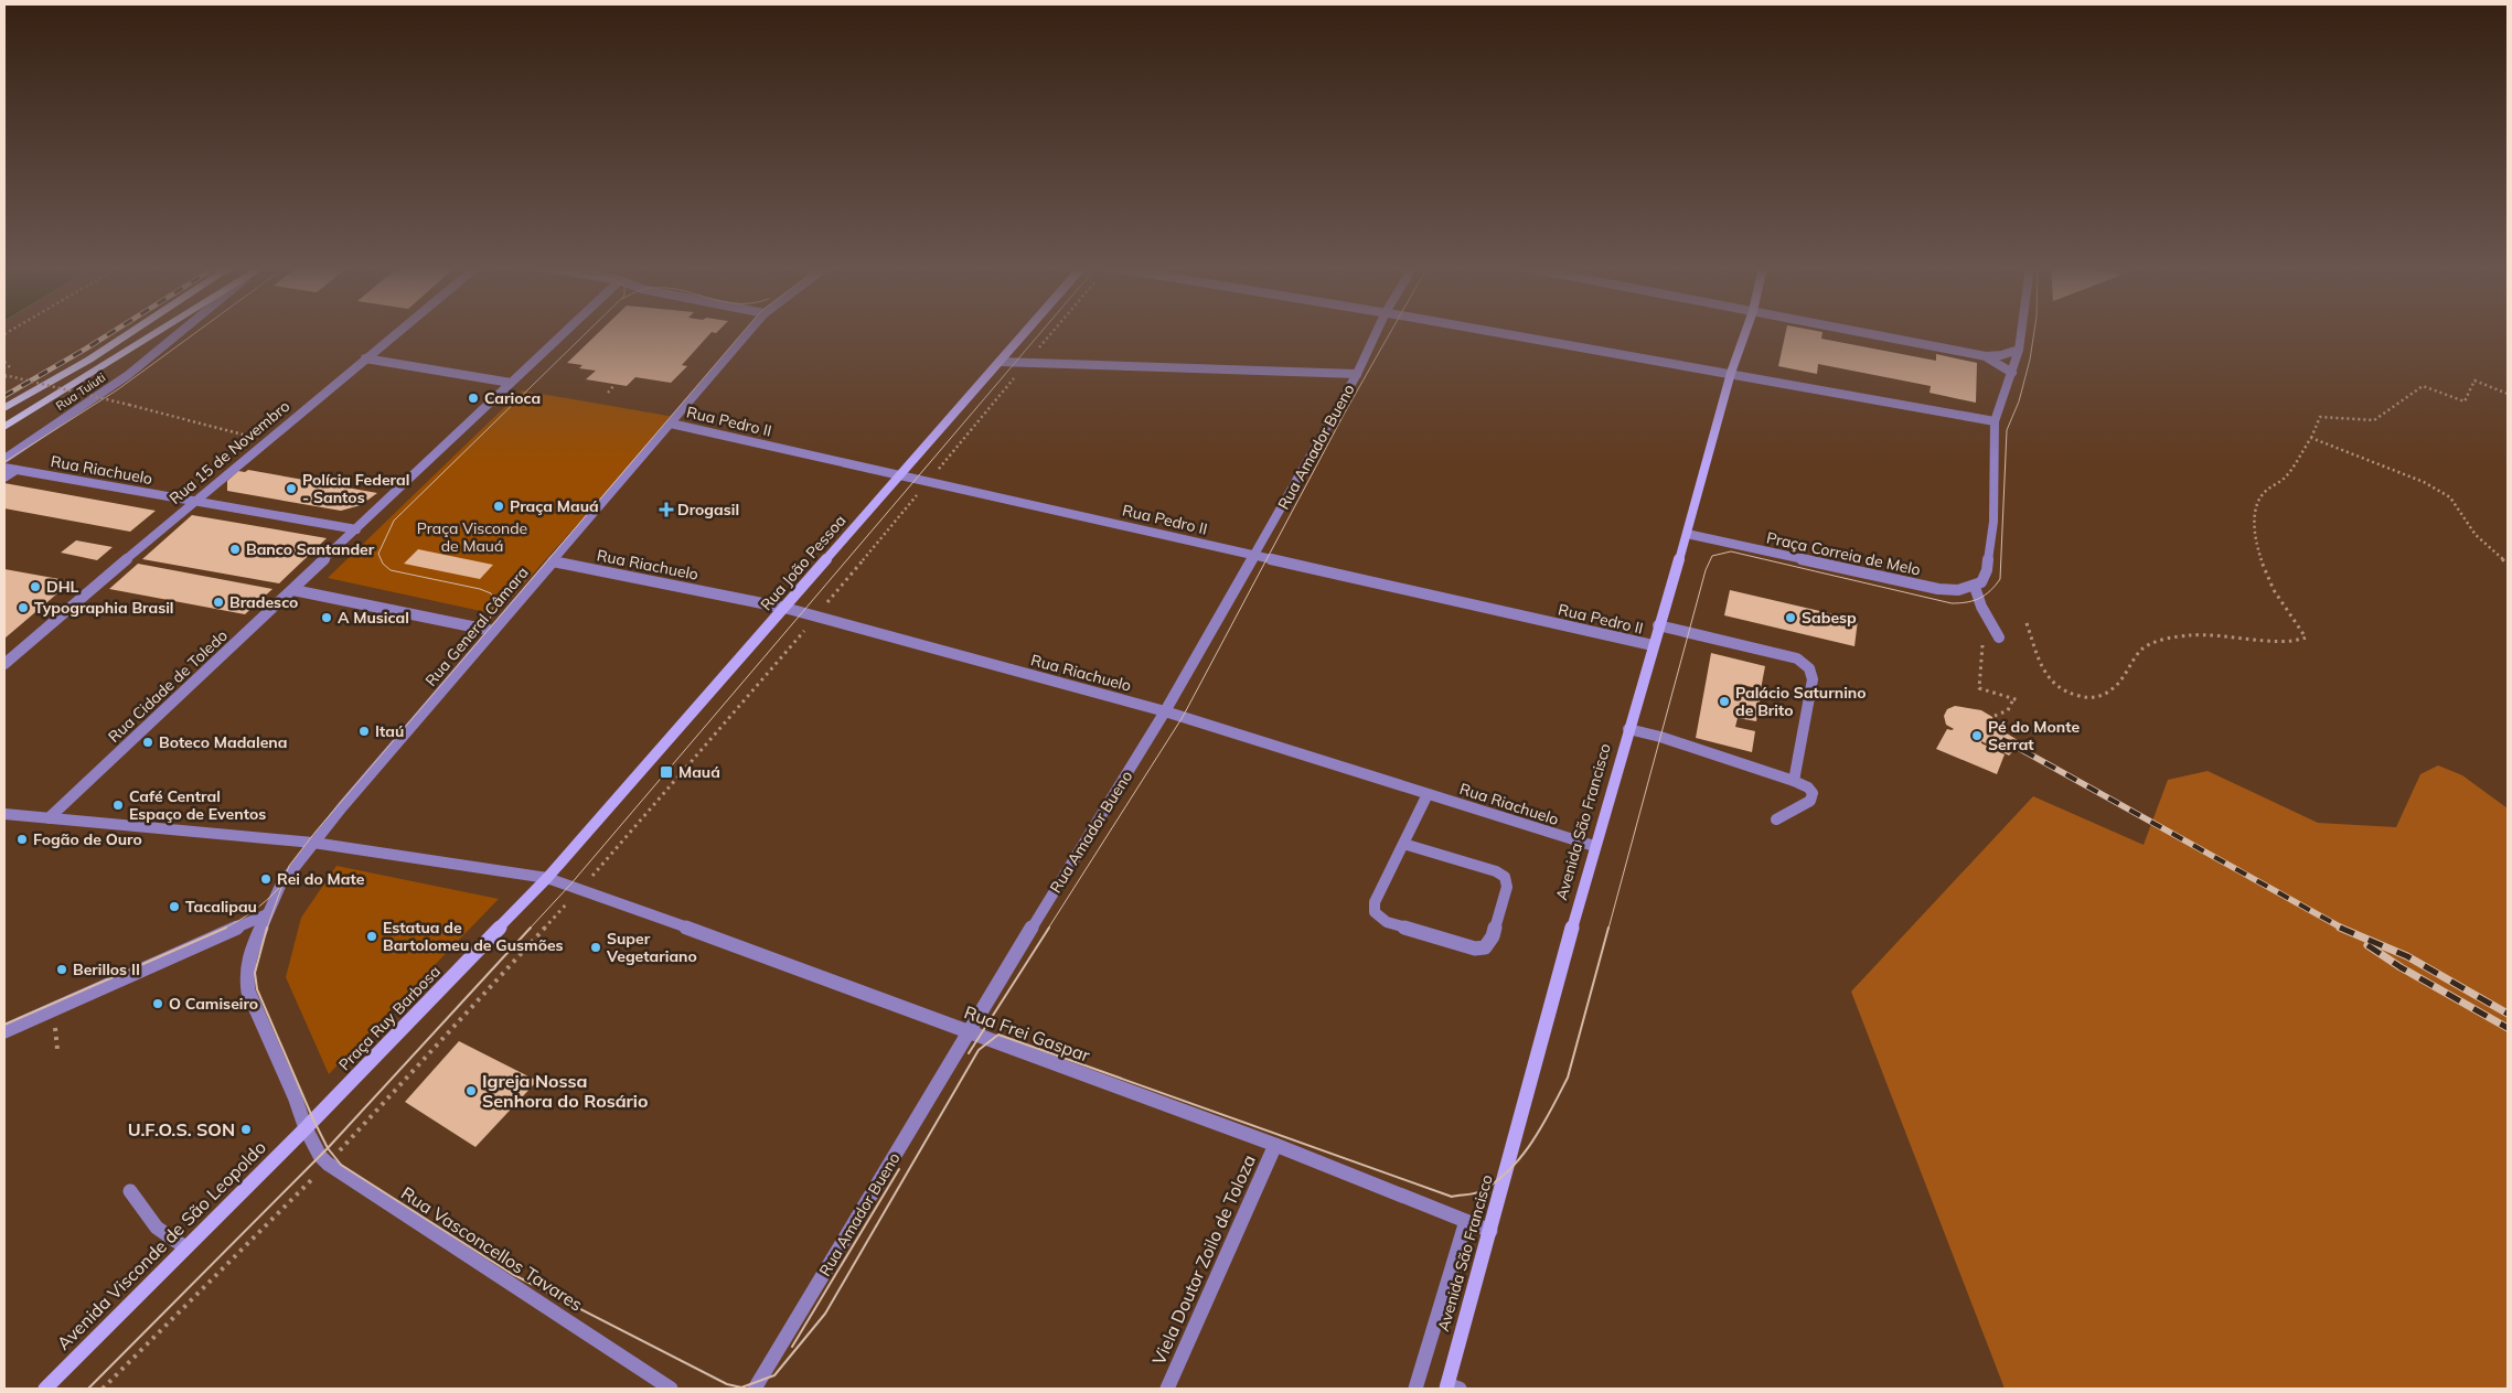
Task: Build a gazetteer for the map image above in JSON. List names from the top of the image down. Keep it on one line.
{"streets":{"main road":["Rua João Pessoa","Avenida São Francisco","Praça Ruy Barbosa","Avenida Visconde de São Leopoldo"],"street":["Rua Tuiuti","Rua Pedro II","Rua Amador Bueno","Rua 15 de Novembro","Rua Riachuelo","Praça Correia de Melo","Rua General Câmara","Rua Cidade de Toledo","Rua Frei Gaspar","Rua Vasconcellos Tavares","Viela Doutor Zoilo de Toloza"]},"crossings":[["Rua Pedro II","Rua Amador Bueno"],["Rua Pedro II","Rua João Pessoa"],["Rua Pedro II","Rua General Câmara"],["Rua Pedro II","Avenida São Francisco"],["Rua Amador Bueno","Rua Riachuelo"],["Rua Amador Bueno","Rua Frei Gaspar"],["Rua 15 de Novembro","Rua Riachuelo"],["Rua Riachuelo","Rua João Pessoa"],["Rua Riachuelo","Rua General Câmara"],["Rua Riachuelo","Rua Cidade de Toledo"],["Rua Riachuelo","Avenida São Francisco"],["Praça Correia de Melo","Avenida São Francisco"],["Rua João Pessoa","Praça Ruy Barbosa"],["Rua João Pessoa","Rua Frei Gaspar"],["Avenida São Francisco","Rua Frei Gaspar"],["Praça Ruy Barbosa","Rua Frei Gaspar"],["Praça Ruy Barbosa","Avenida Visconde de São Leopoldo"],["Praça Ruy Barbosa","Rua Vasconcellos Tavares"],["Rua Frei Gaspar","Viela Doutor Zoilo de Toloza"],["Avenida Visconde de São Leopoldo","Rua Vasconcellos Tavares"]],"parks":["Praça Visconde de Mauá"],"places":{"other":["Carioca","Polícia Federal - Santos","Praça Mauá","Banco Santander","DHL","Bradesco","Typographia Brasil","A Musical","Sabesp","Palácio Saturnino de Brito","Itaú","Pé do Monte Serrat","Boteco Madalena","Café Central Espaço de Eventos","Fogão de Ouro","Rei do Mate","Tacalipau","Estatua de Bartolomeu de Gusmões","Super Vegetariano","Berillos II","O Camiseiro","Igreja Nossa Senhora do Rosário","U.F.O.S. SON"],"health":["Drogasil"],"transit":["Mauá"]}}
